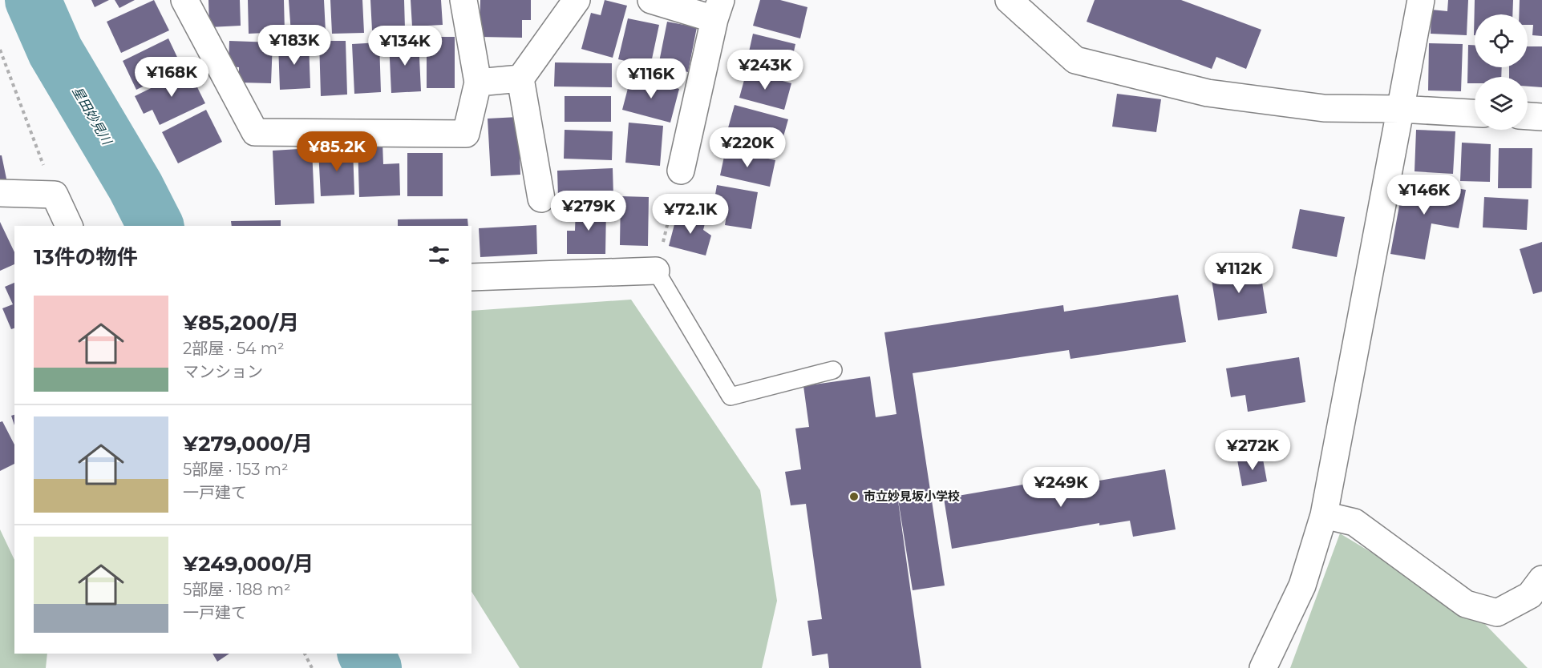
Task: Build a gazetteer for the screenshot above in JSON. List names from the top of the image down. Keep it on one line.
{"water":["星田妙見川"],"places":["市立妙見坂小学校"],"page":{"price":["¥183K","¥134K","¥243K","¥168K","¥116K","¥220K","¥85.2K","¥146K","¥279K","¥72.1K","¥112K","¥272K","¥249K"],"heading":"13件の物件","list":[{"name":"¥85,200/月","note":"2部屋 · 54 m² · マンション"},{"name":"¥279,000/月","note":"5部屋 · 153 m² · 一戸建て"},{"name":"¥249,000/月","note":"5部屋 · 188 m² · 一戸建て"}]}}
